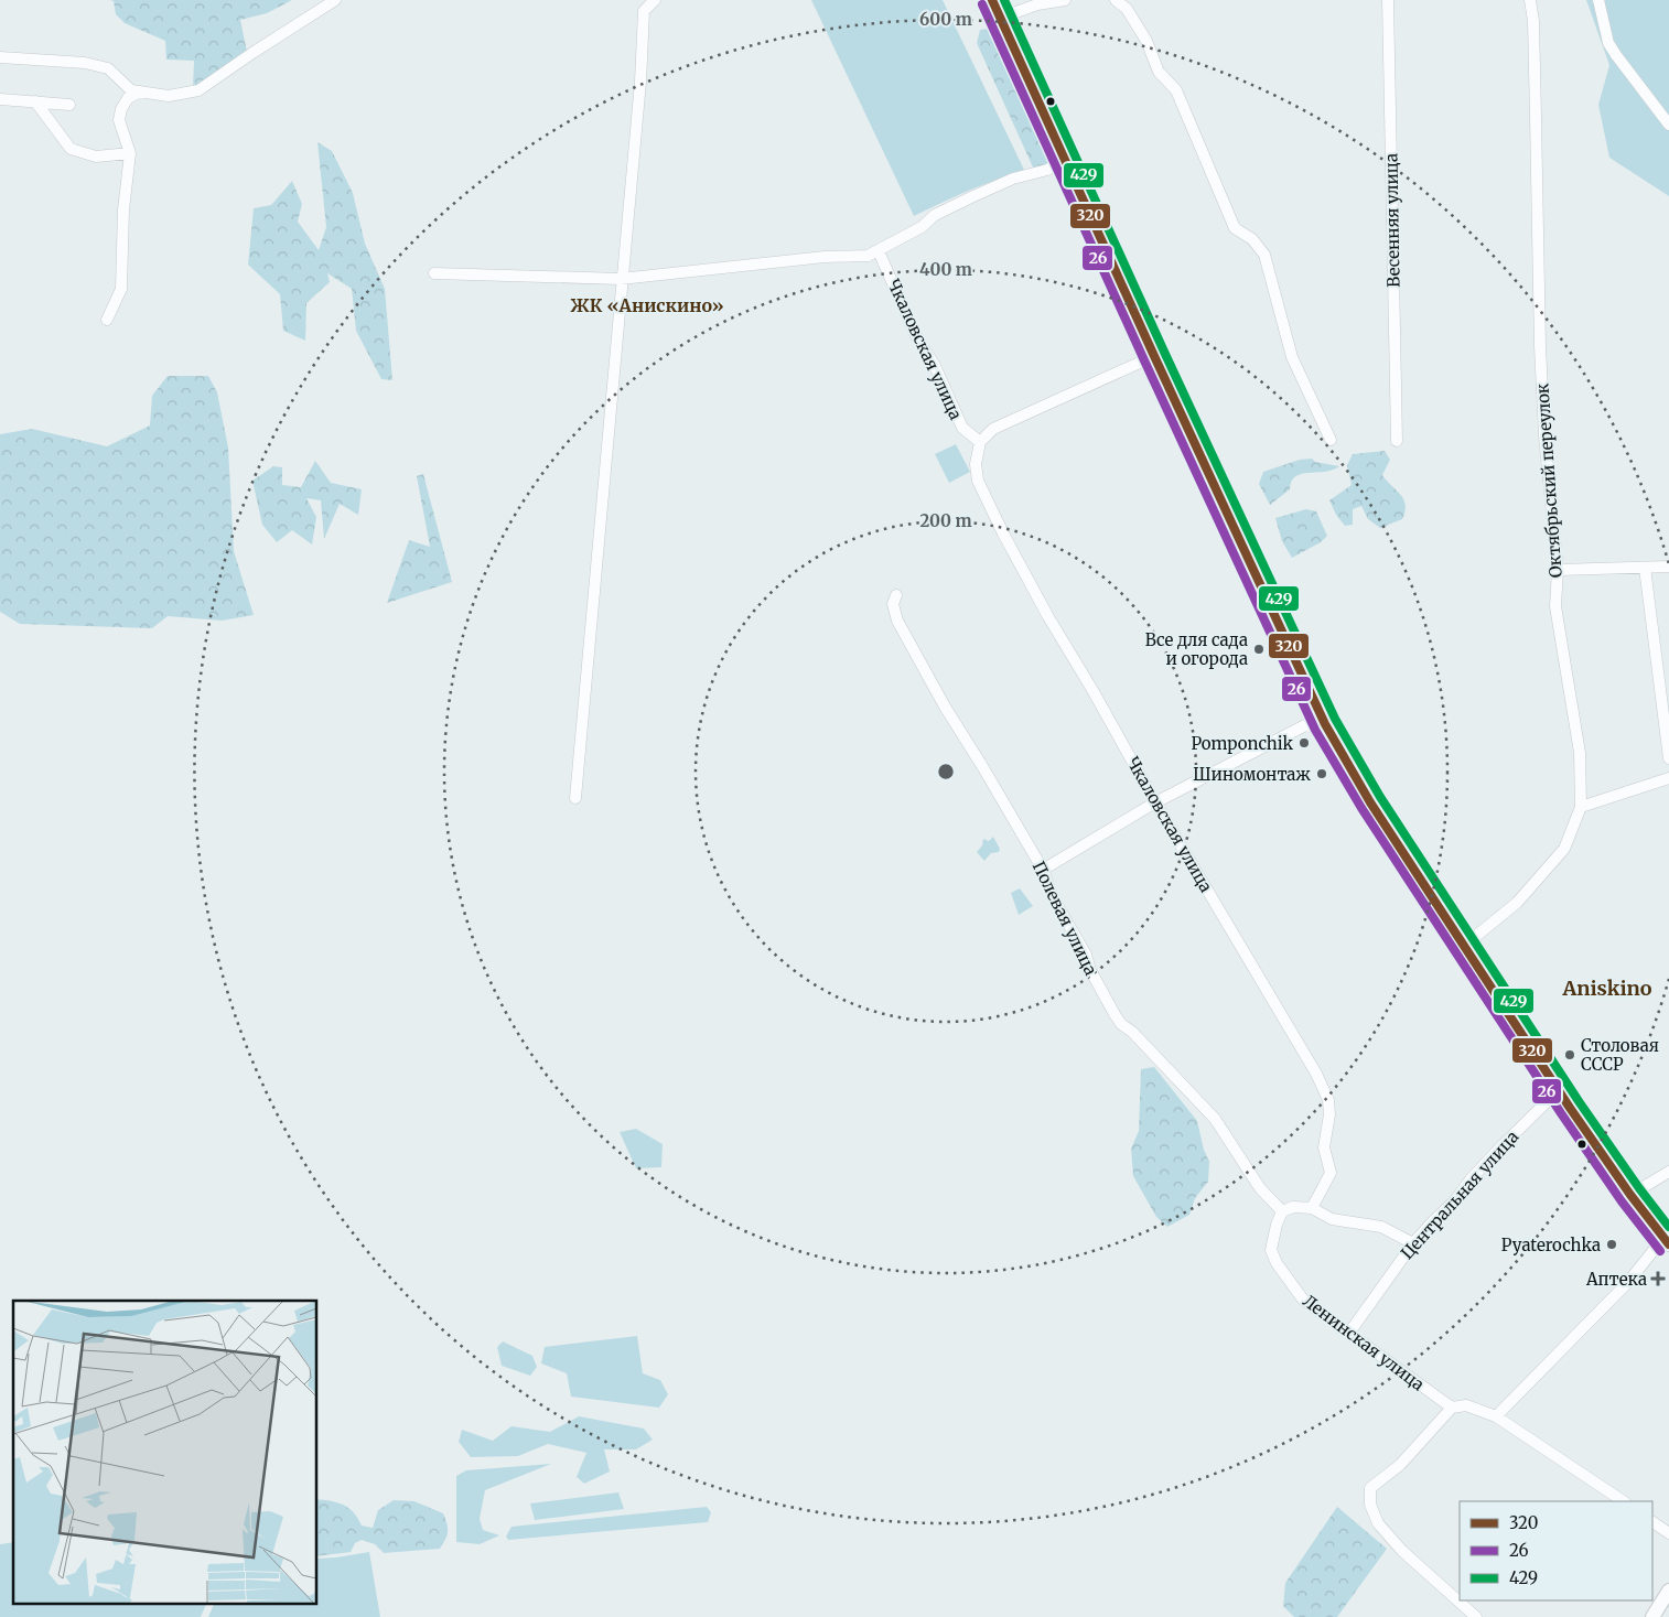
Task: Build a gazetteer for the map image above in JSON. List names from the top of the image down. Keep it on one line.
{"streets":{"street":["Весенняя улица","Чкаловская улица","Октябрьский переулок","Полевая улица","Центральная улица","Ленинская улица"]},"crossings":[["Полевая улица","Ленинская улица"],["Центральная улица","Ленинская улица"]],"districts":["ЖК «Анискино»","Aniskino"],"places":{"other":["Все для сада и огорода","Pomponchik","Шиномонтаж","Столовая СССР","Pyaterochka"],"health":["Аптека"]},"lines":["transit line 320","transit line 429","transit line 26"],"legend":["320","26","429"],"rings":["600 m","400 m","200 m"]}
